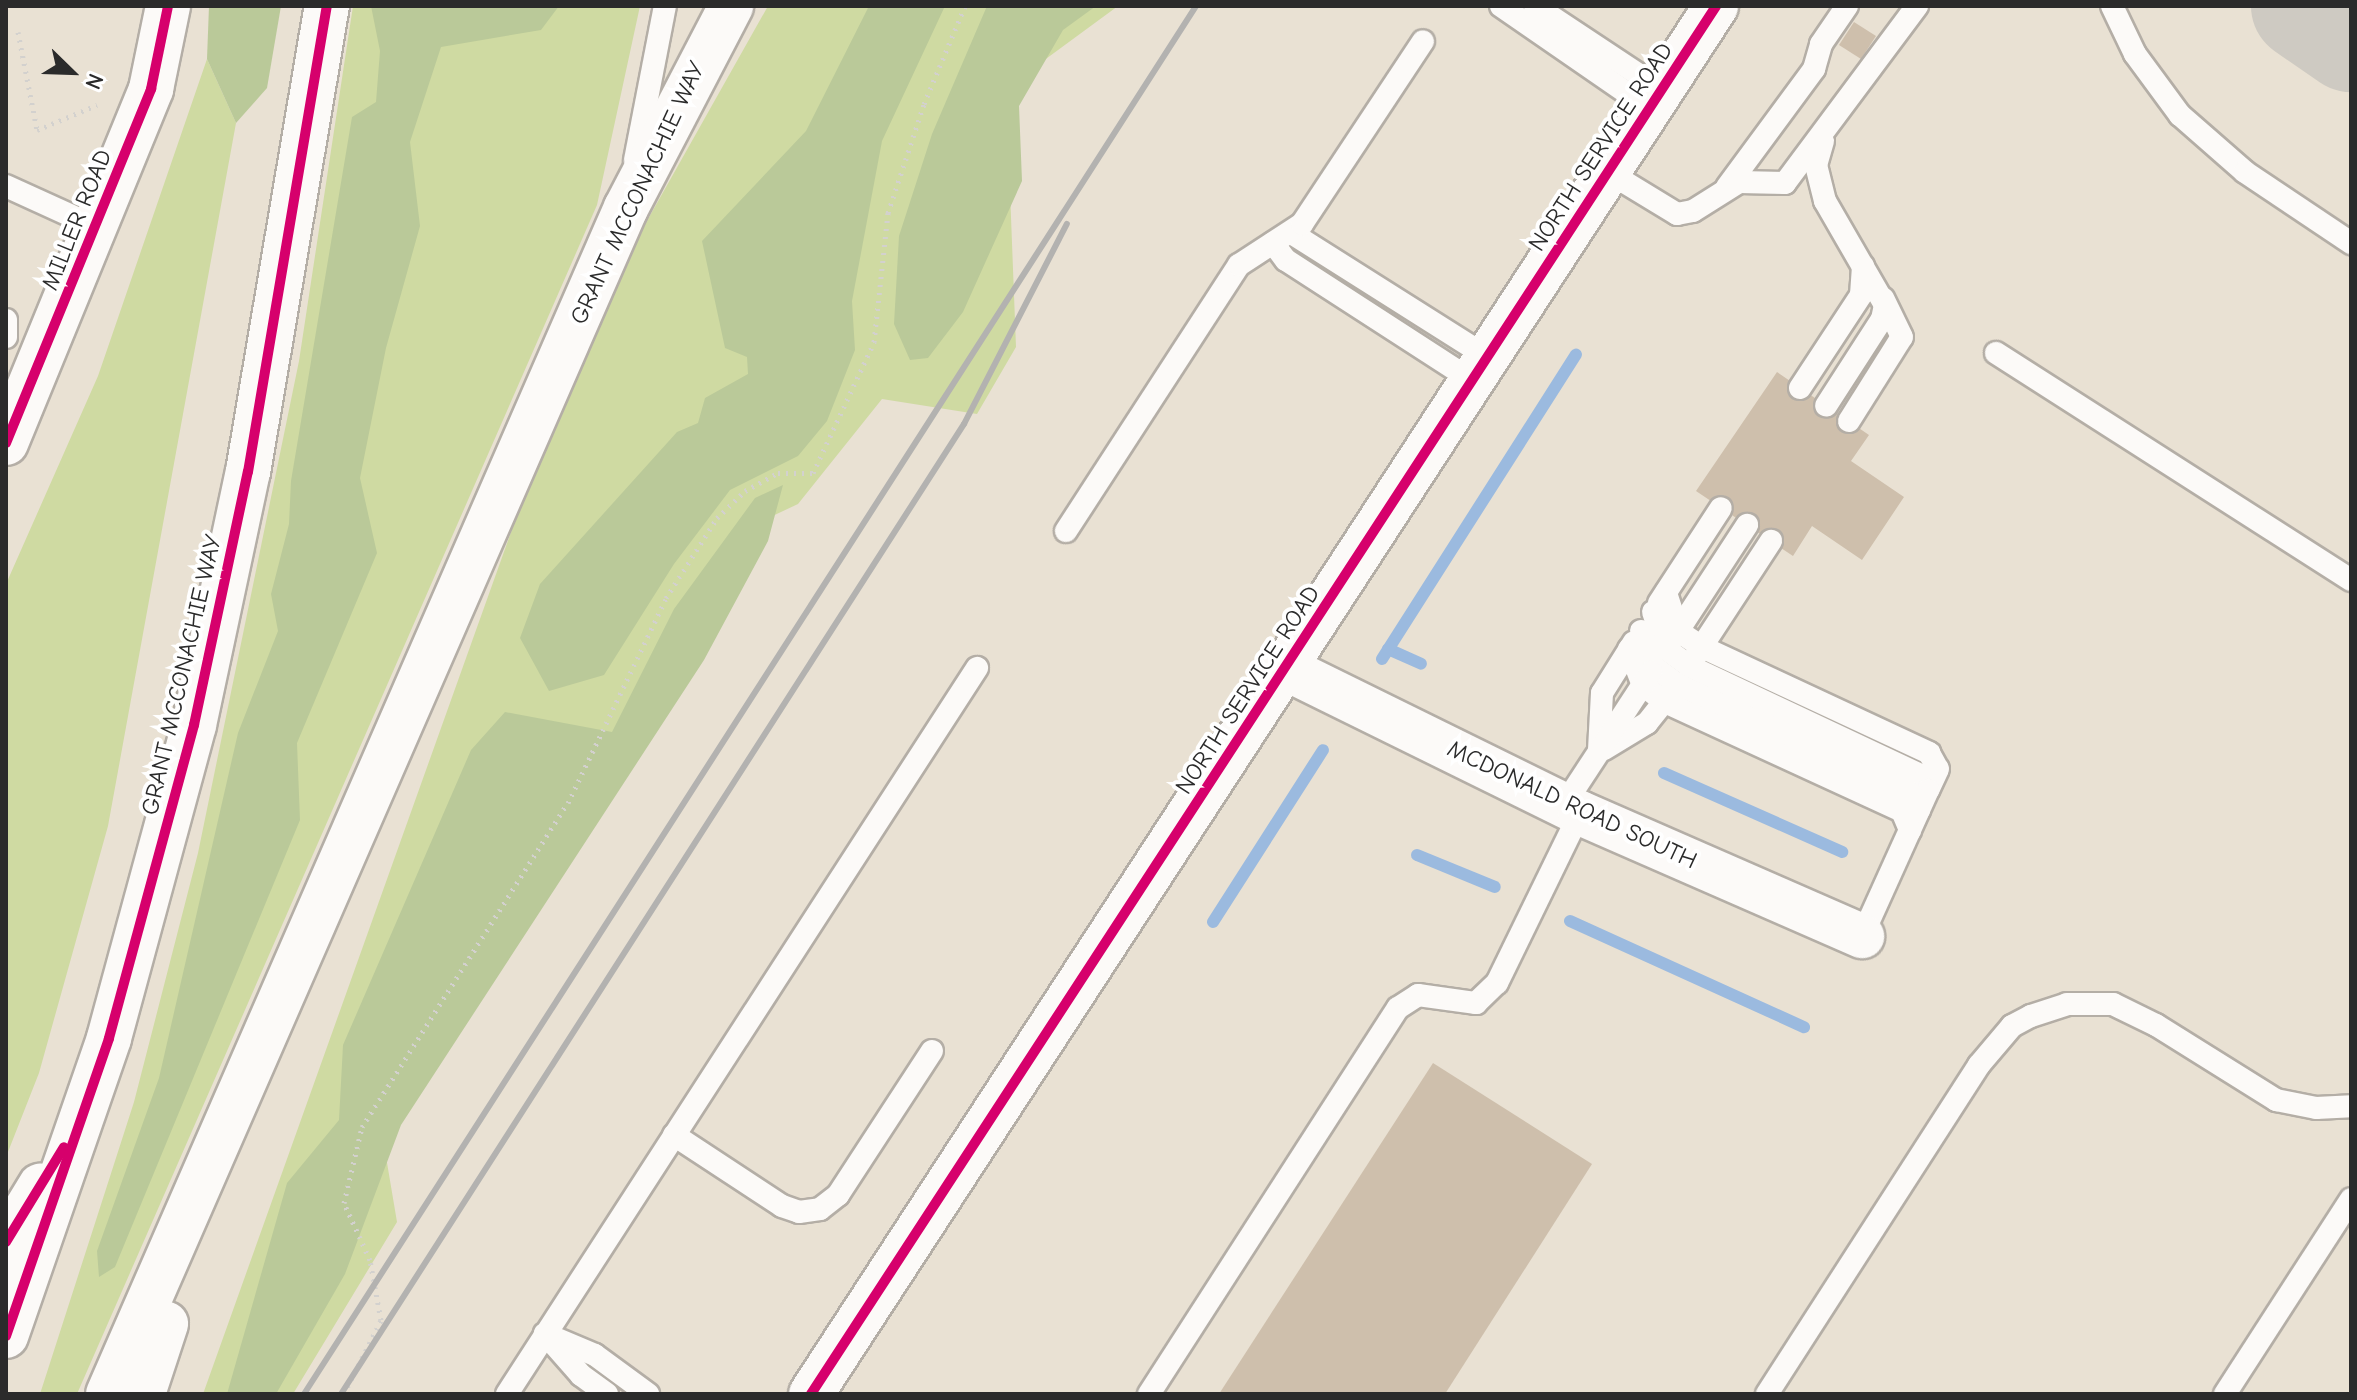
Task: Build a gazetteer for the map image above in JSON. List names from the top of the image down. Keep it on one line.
{"streets":{"main road":["NORTH SERVICE ROAD","GRANT MCCONACHIE WAY","MILLER ROAD","MCDONALD ROAD SOUTH"]},"crossings":[["NORTH SERVICE ROAD","MCDONALD ROAD SOUTH"]],"north":"bottom right"}
